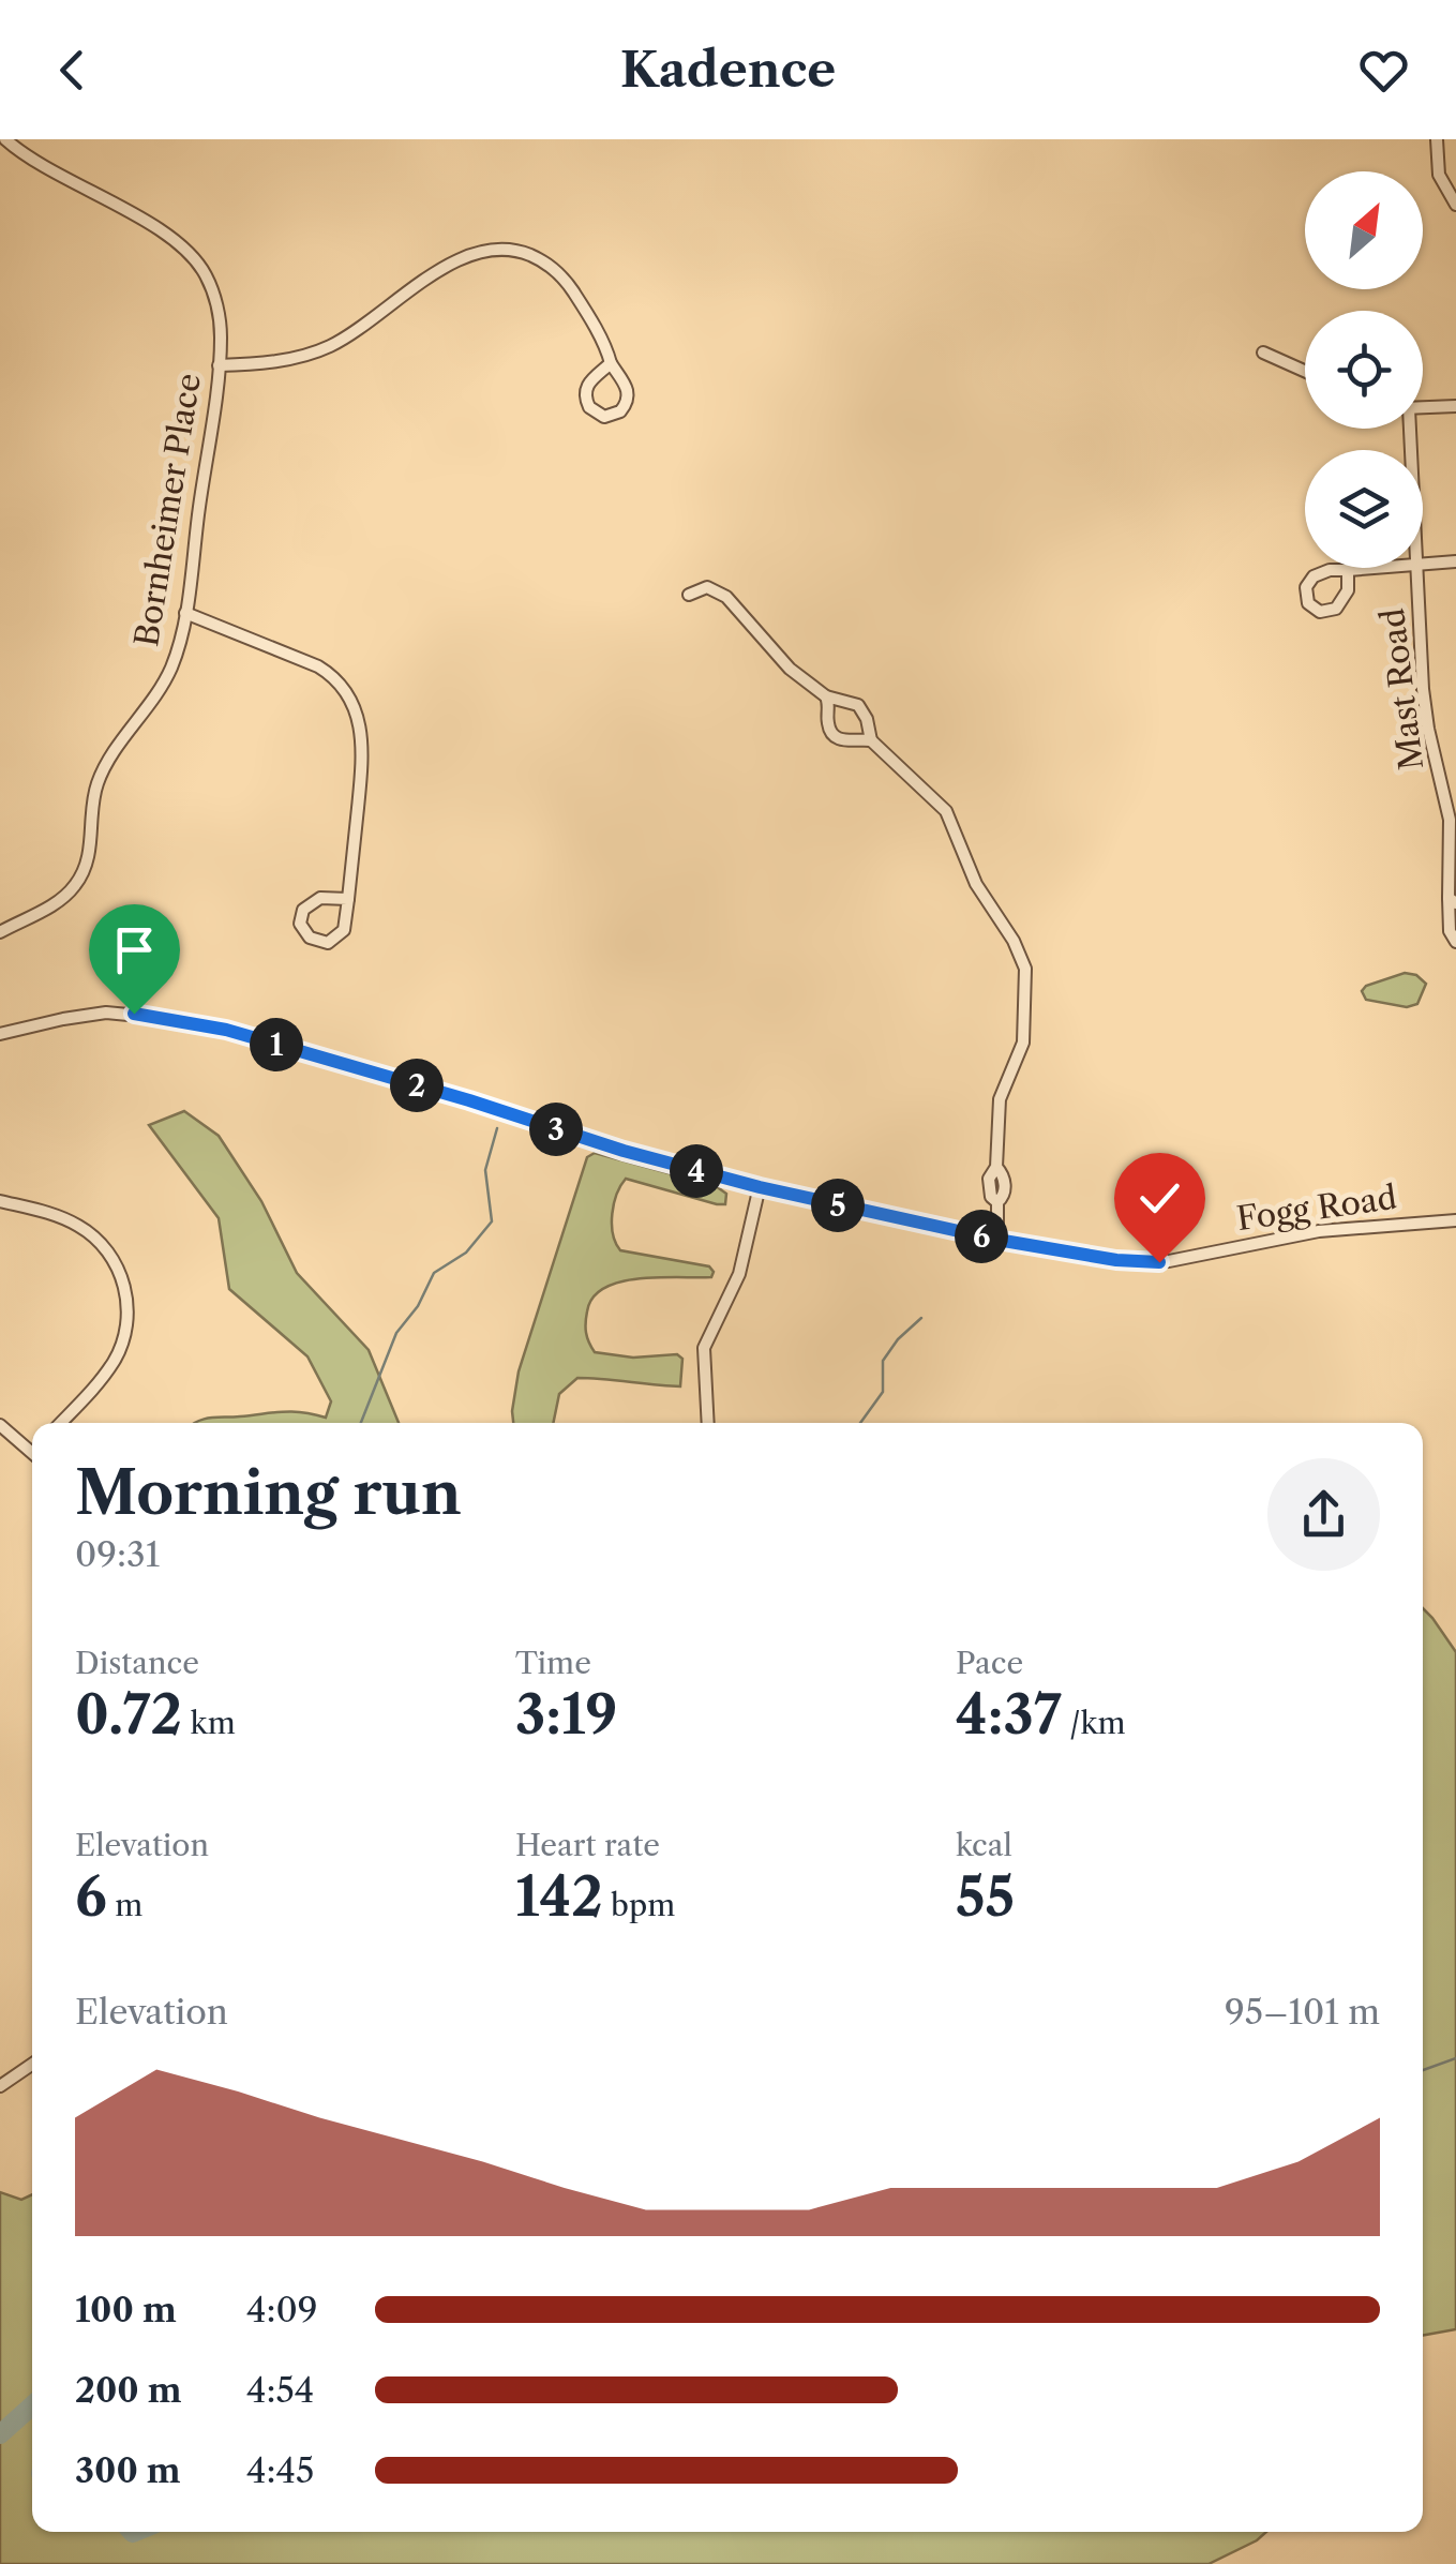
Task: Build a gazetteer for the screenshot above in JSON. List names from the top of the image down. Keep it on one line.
{"streets":{"street":["Bornheimer Place","Mast Road","Fogg Road"]},"north":"top right","page":{"header":"Kadence","pins":["1","2","3","4","5","6"],"heading":["Morning run","09:31"],"stats":[["Distance","0.72 km"],["Time","3:19"],["Pace","4:37 /km"],["Elevation","6 m"],["Heart rate","142 bpm"],["kcal","55"]],"chart":["Elevation","95–101 m"],"list":[{"name":"100 m","note":"4:09"},{"name":"200 m","note":"4:54"},{"name":"300 m","note":"4:45"}]}}
